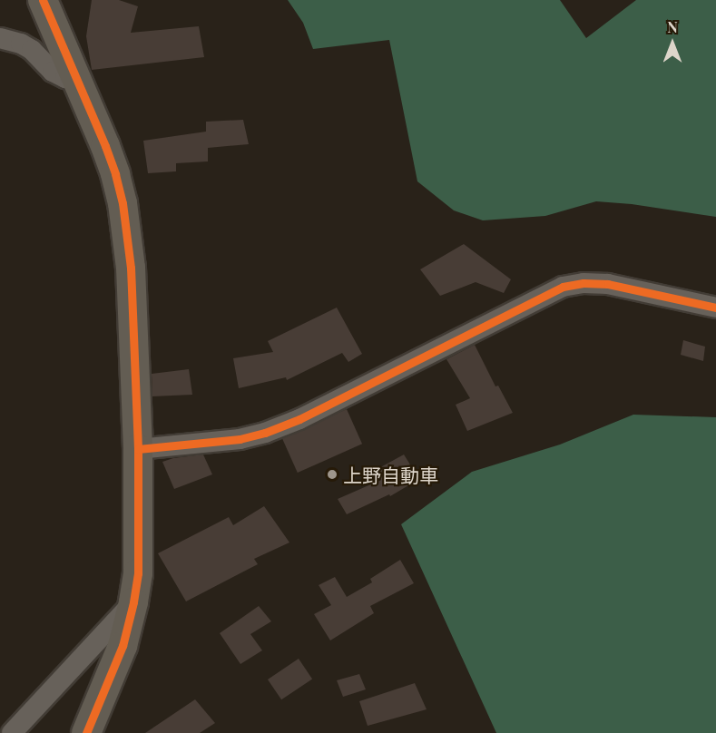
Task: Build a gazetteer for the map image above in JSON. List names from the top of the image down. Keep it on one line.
{"places":["上野自動車"],"north":"top"}
